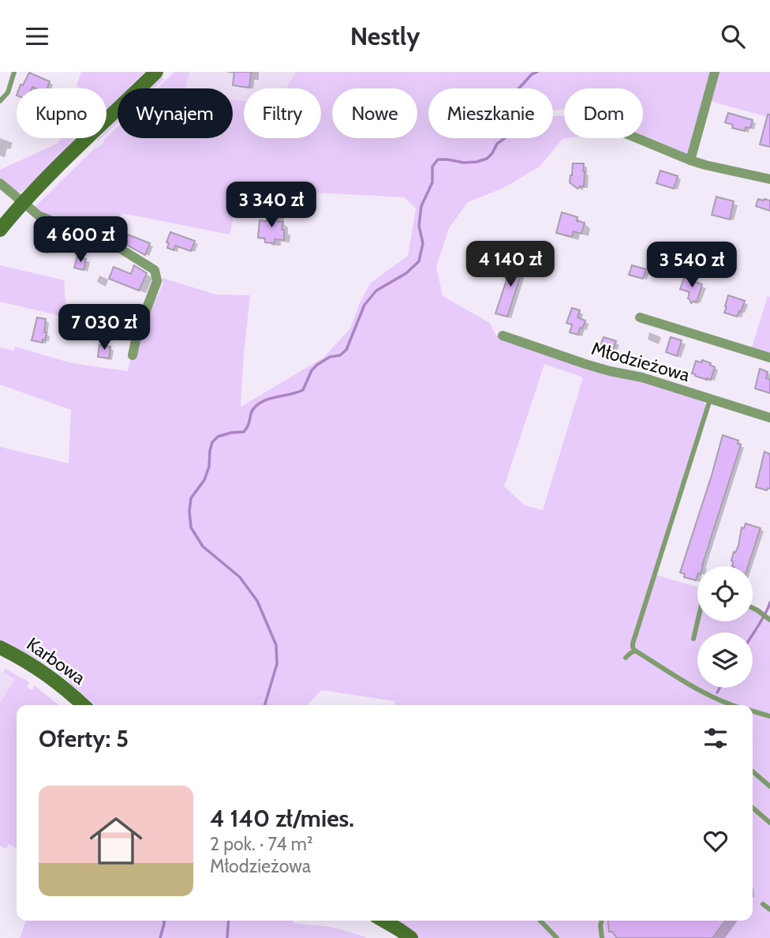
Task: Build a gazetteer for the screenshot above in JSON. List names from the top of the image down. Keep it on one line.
{"streets":{"street":["Młodzieżowa","Karbowa"]},"page":{"header":"Nestly","chip":["Kupno","Wynajem","Filtry","Nowe","Mieszkanie","Dom"],"price":["3 340 zł","4 600 zł","4 140 zł","3 540 zł","7 030 zł"],"heading":"Oferty: 5","list":[{"name":"4 140 zł/mies.","note":"2 pok. · 74 m² · Młodzieżowa"}]}}
